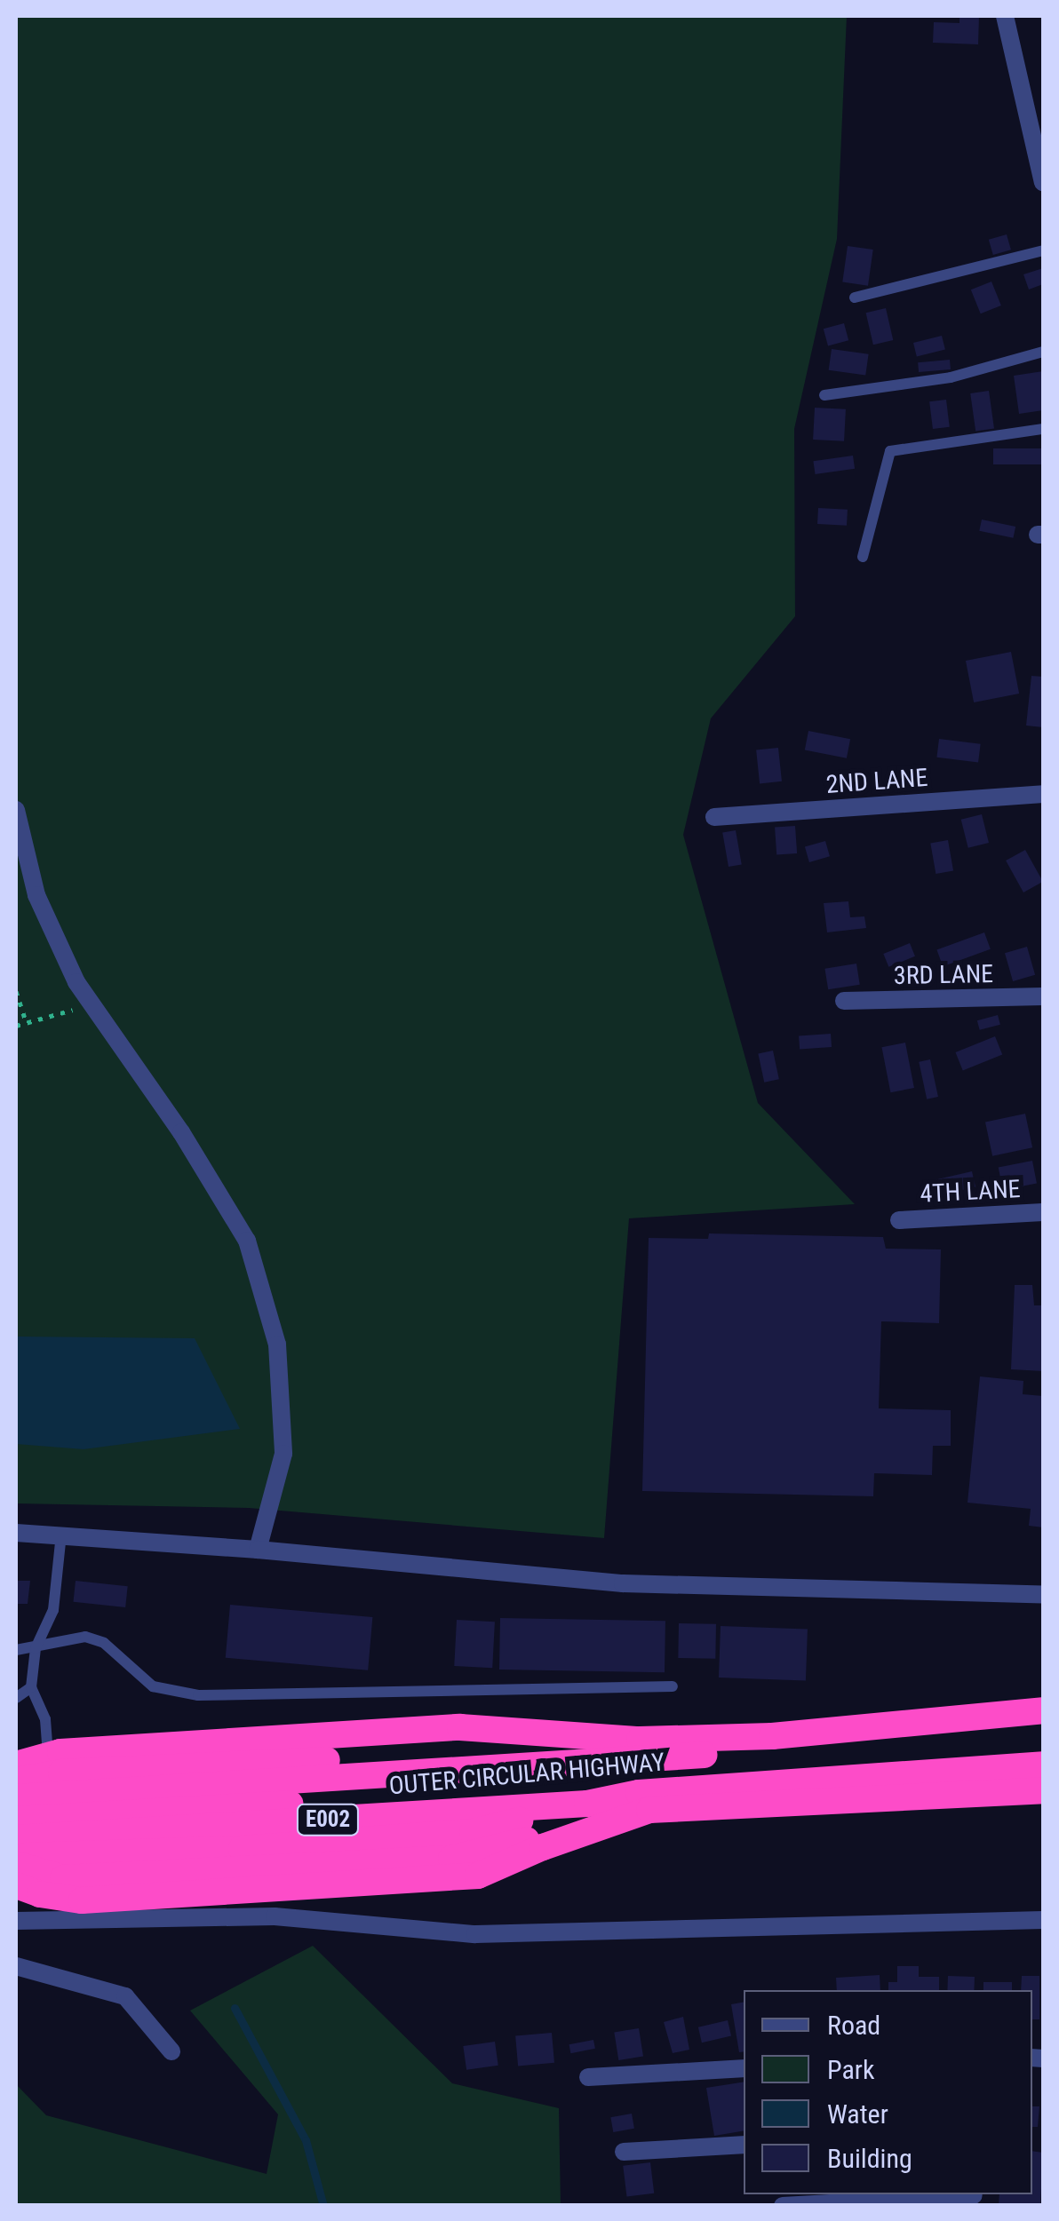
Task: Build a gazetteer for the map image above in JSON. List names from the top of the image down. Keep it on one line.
{"streets":{"highway":["OUTER CIRCULAR HIGHWAY","E002"],"street":["2ND LANE","3RD LANE","4TH LANE"]},"legend":["Road","Park","Water","Building"]}
